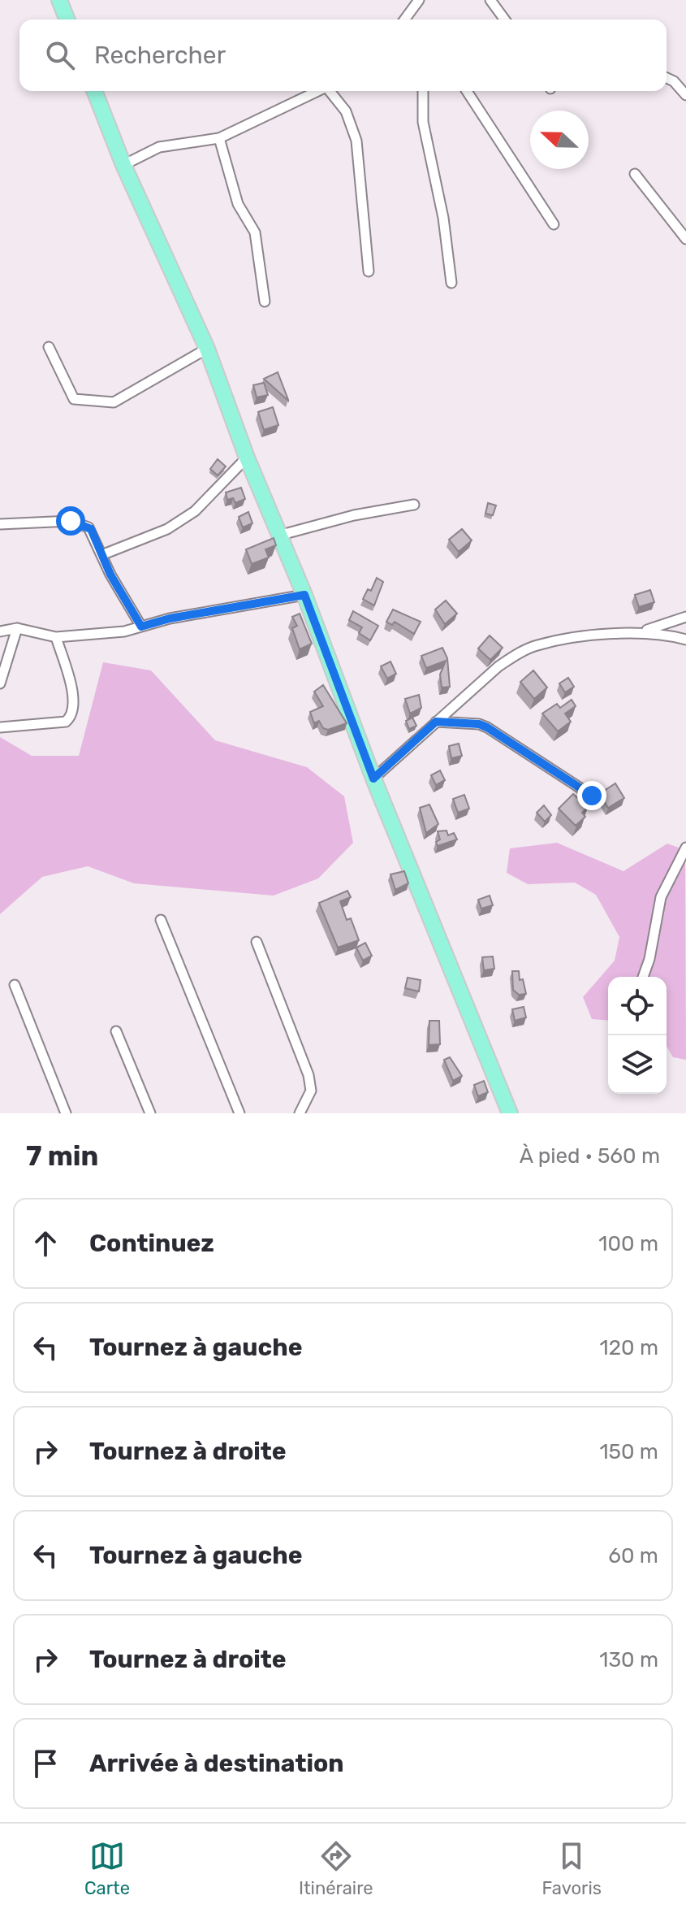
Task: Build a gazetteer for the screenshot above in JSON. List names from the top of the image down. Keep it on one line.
{"north":"left","page":{"search":"Rechercher","heading":["7 min","À pied · 560 m"],"list":[["Continuez","100 m"],["Tournez à gauche","120 m"],["Tournez à droite","150 m"],["Tournez à gauche","60 m"],["Tournez à droite","130 m"],"Arrivée à destination"],"nav":["Carte","Itinéraire","Favoris"]}}
